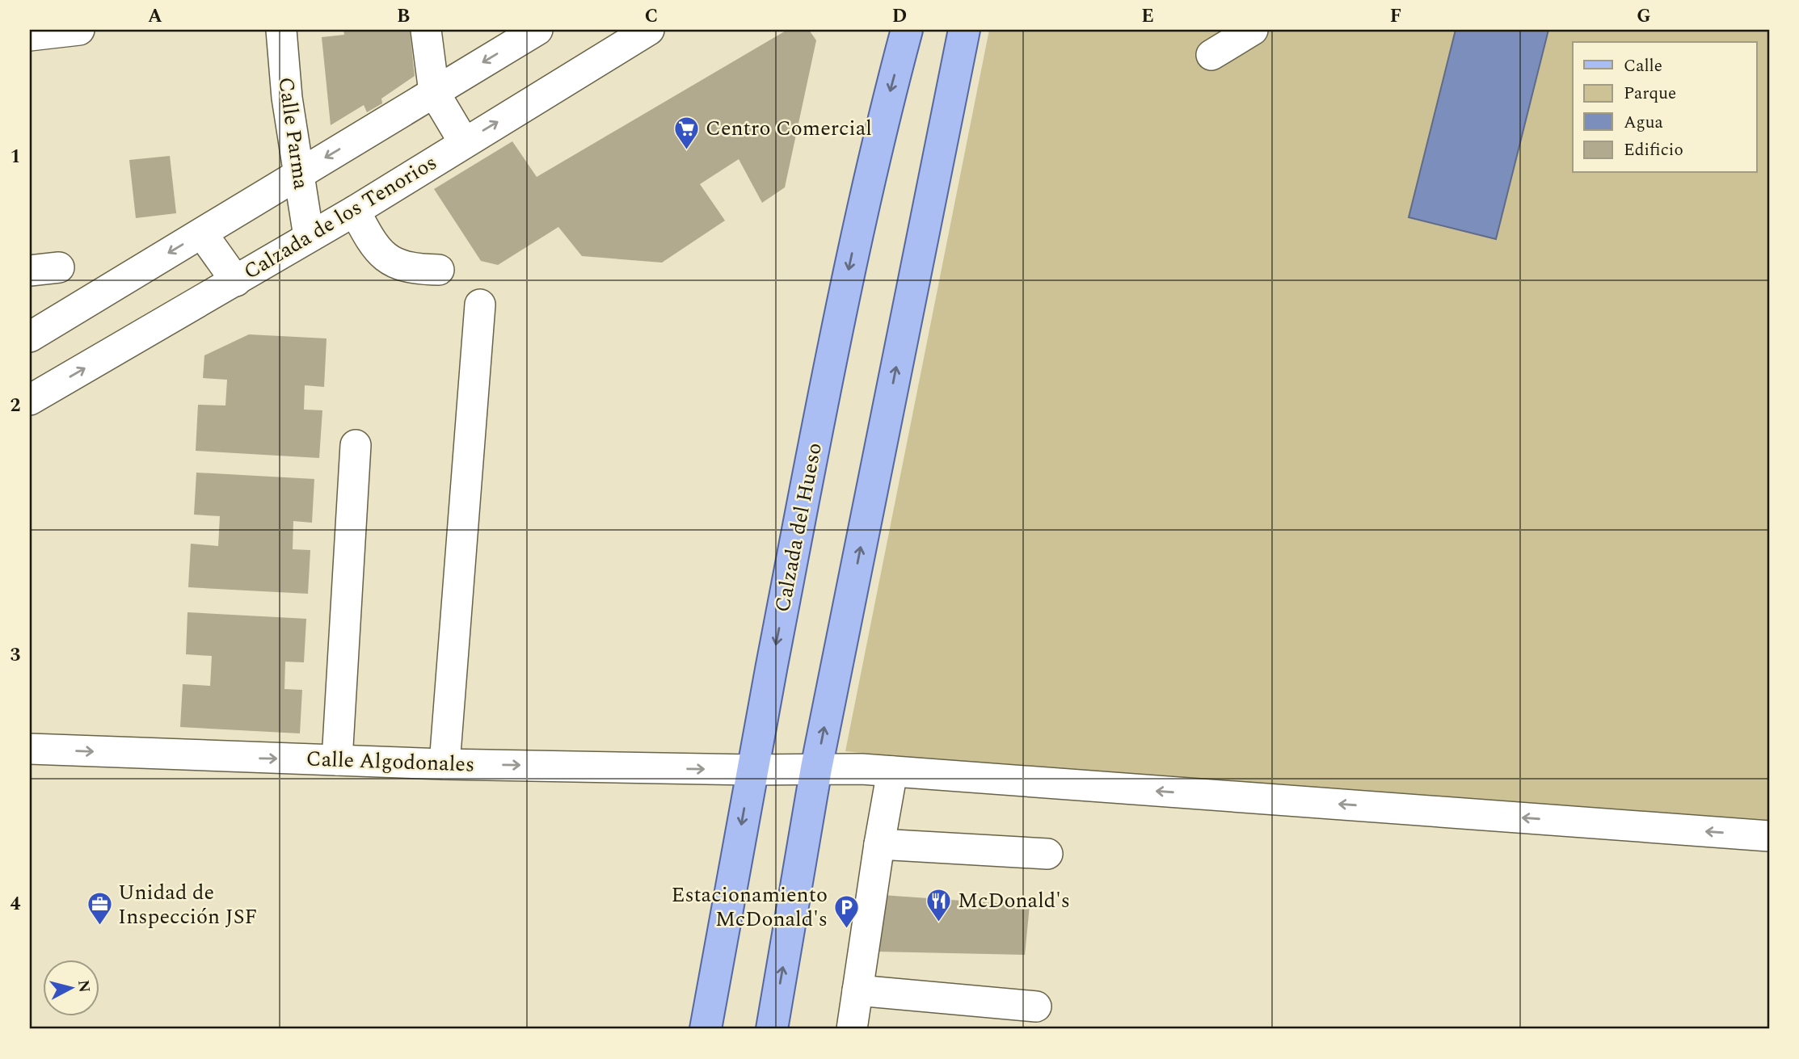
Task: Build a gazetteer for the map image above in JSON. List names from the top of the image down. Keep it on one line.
{"streets":{"main road":["Calzada del Hueso"],"street":["Calle Parma","Calzada de los Tenorios","Calle Algodonales"]},"crossings":[["Calle Parma","Calzada de los Tenorios"],["Calzada del Hueso","Calle Algodonales"]],"places":{"supermarket":["Centro Comercial"],"restaurant":["McDonald's"],"office":["Unidad de Inspección JSF"],"parking":["Estacionamiento McDonald's"]},"legend":["Calle","Parque","Agua","Edificio"],"north":"right","grid":{"columns":["A","B","C","D","E","F","G"],"rows":["1","2","3","4"]}}
